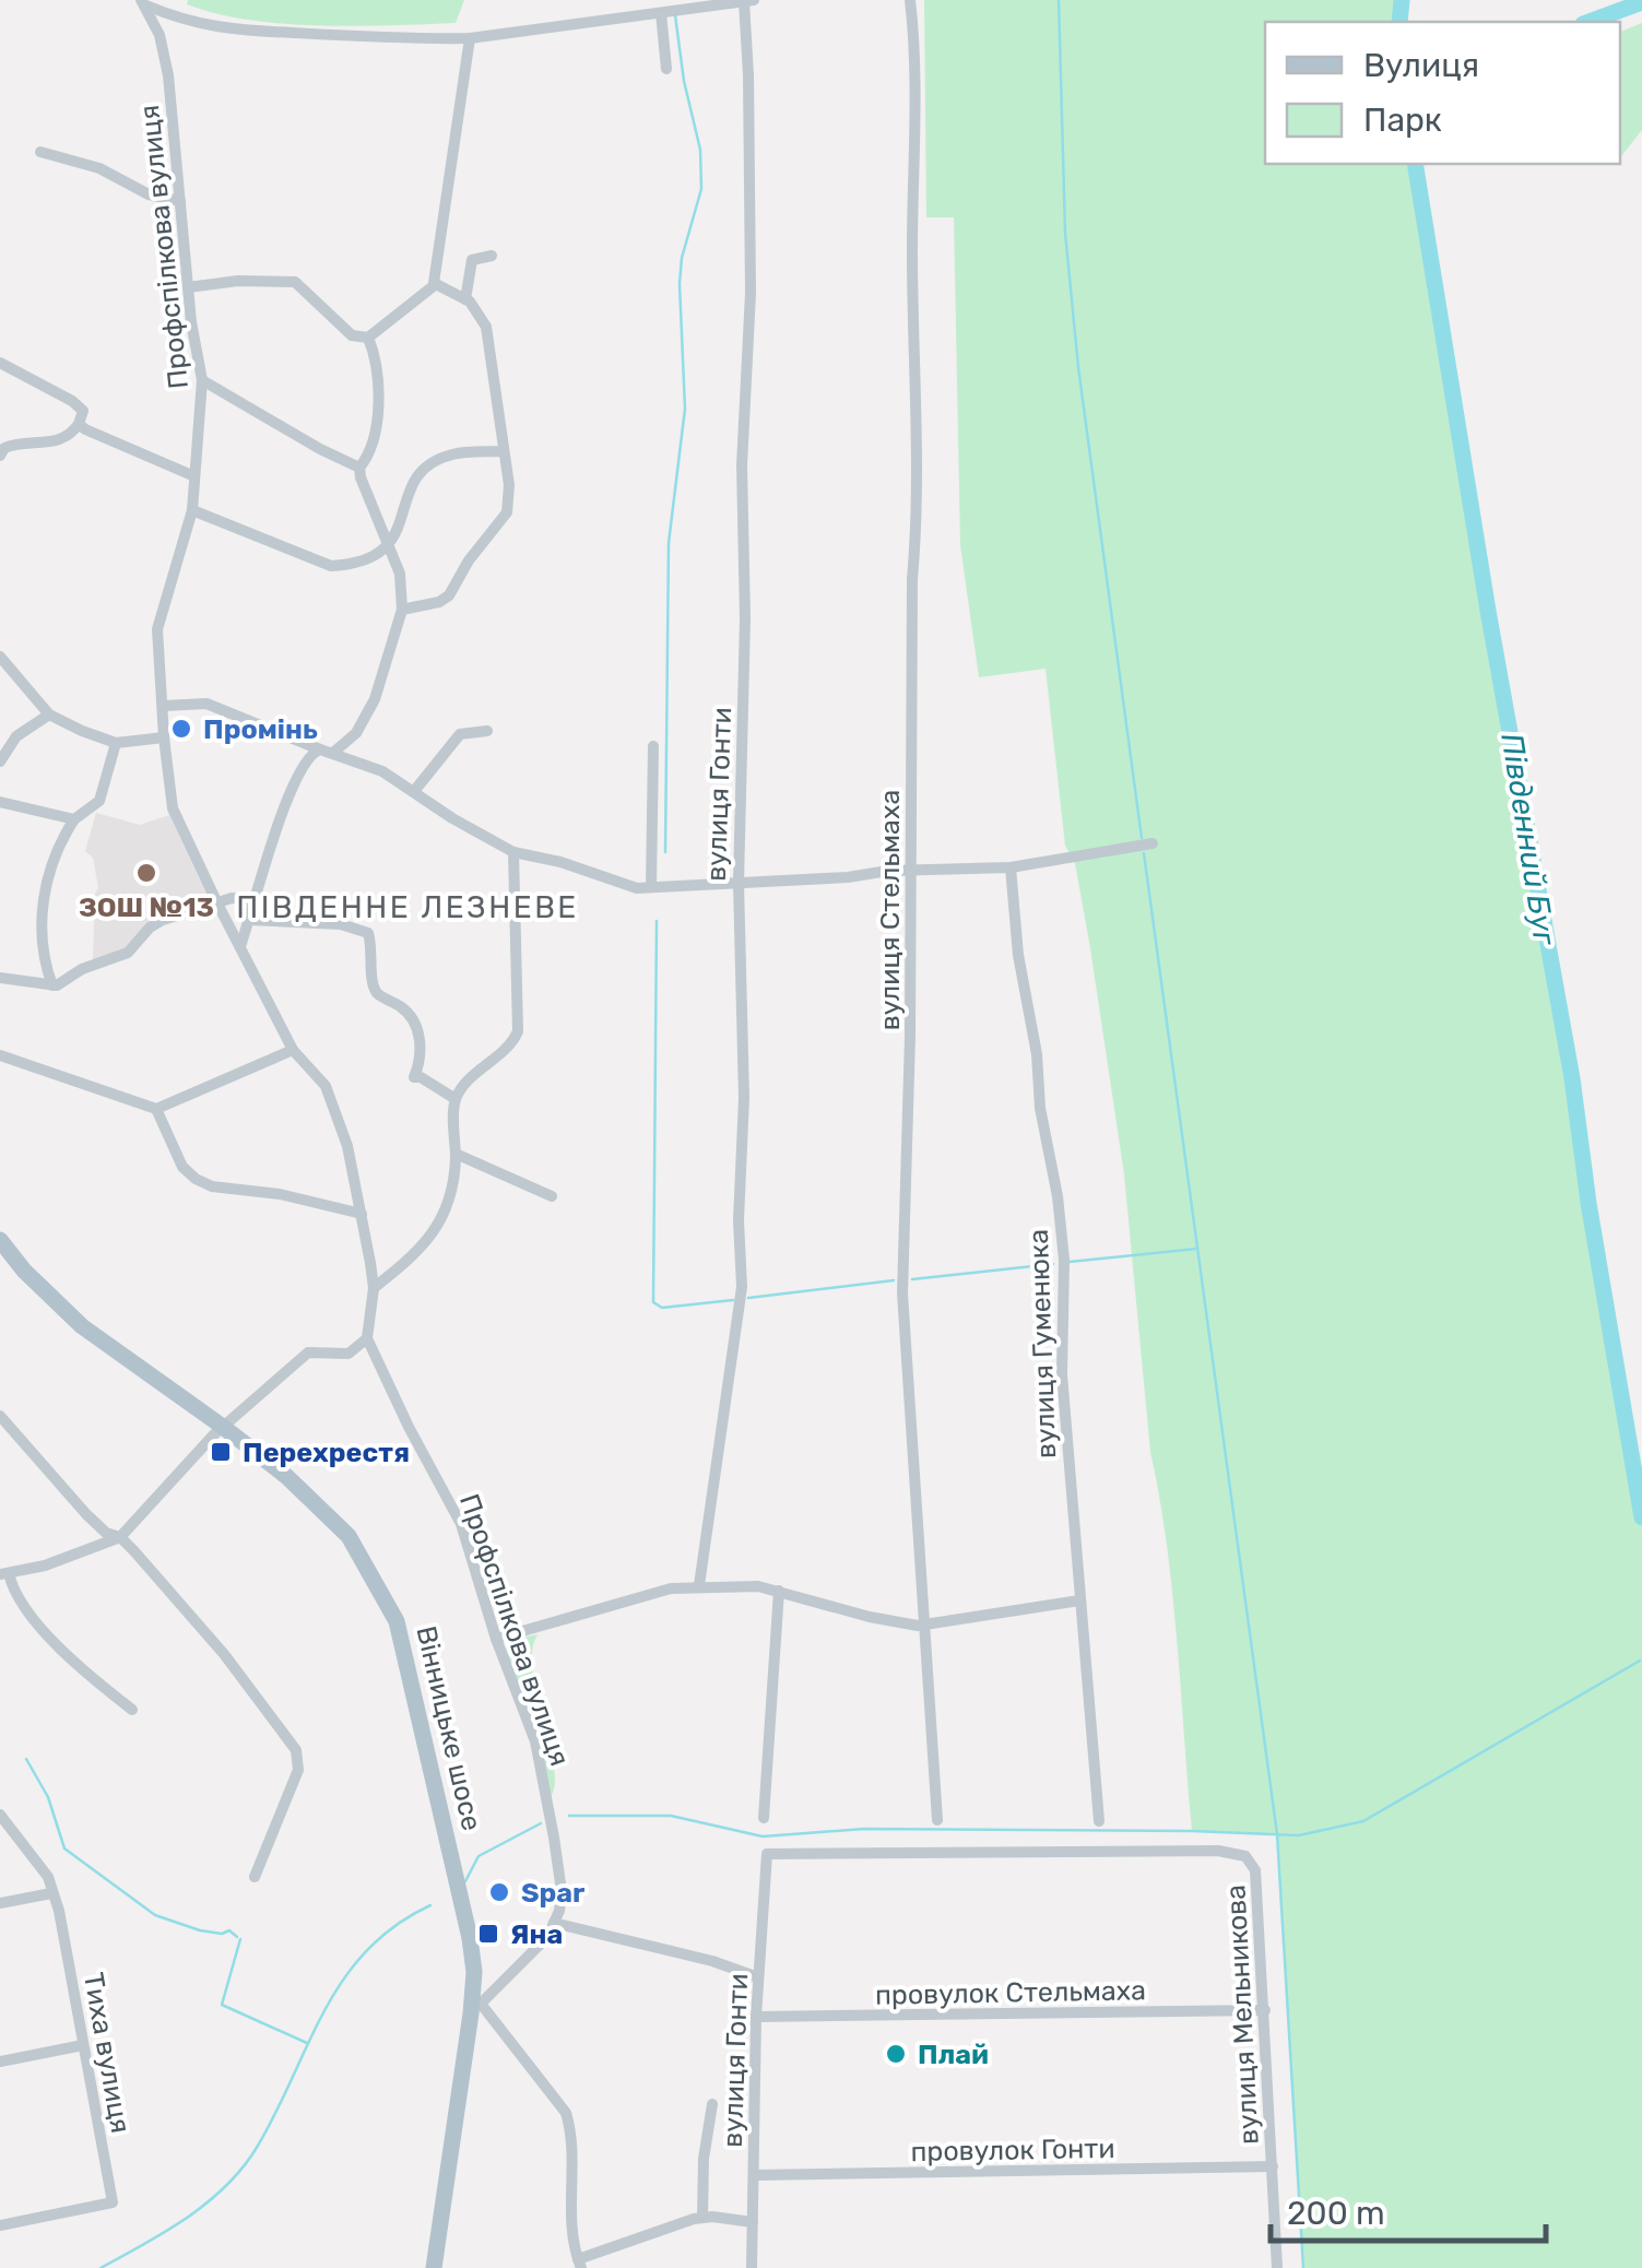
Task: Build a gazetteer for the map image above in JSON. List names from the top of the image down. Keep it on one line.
{"streets":{"main road":["Вінницьке шосе"],"street":["Профспілкова вулиця","вулиця Гонти","вулиця Стельмаха","вулиця Гуменюка","провулок Стельмаха","вулиця Мельникова","Тиха вулиця","провулок Гонти"]},"crossings":[["вулиця Гонти","провулок Стельмаха"],["вулиця Гонти","вулиця Мельникова"],["вулиця Гонти","провулок Гонти"],["провулок Стельмаха","вулиця Мельникова"],["вулиця Мельникова","провулок Гонти"]],"districts":["ПІВДЕННЕ ЛЕЗНЕВЕ"],"water":["Південний Буг"],"places":{"other":["Промінь","ЗОШ №13","Spar","Плай"],"transit":["Перехрестя","Яна"]},"legend":["Вулиця","Парк"],"scale_bar":"200 m"}
